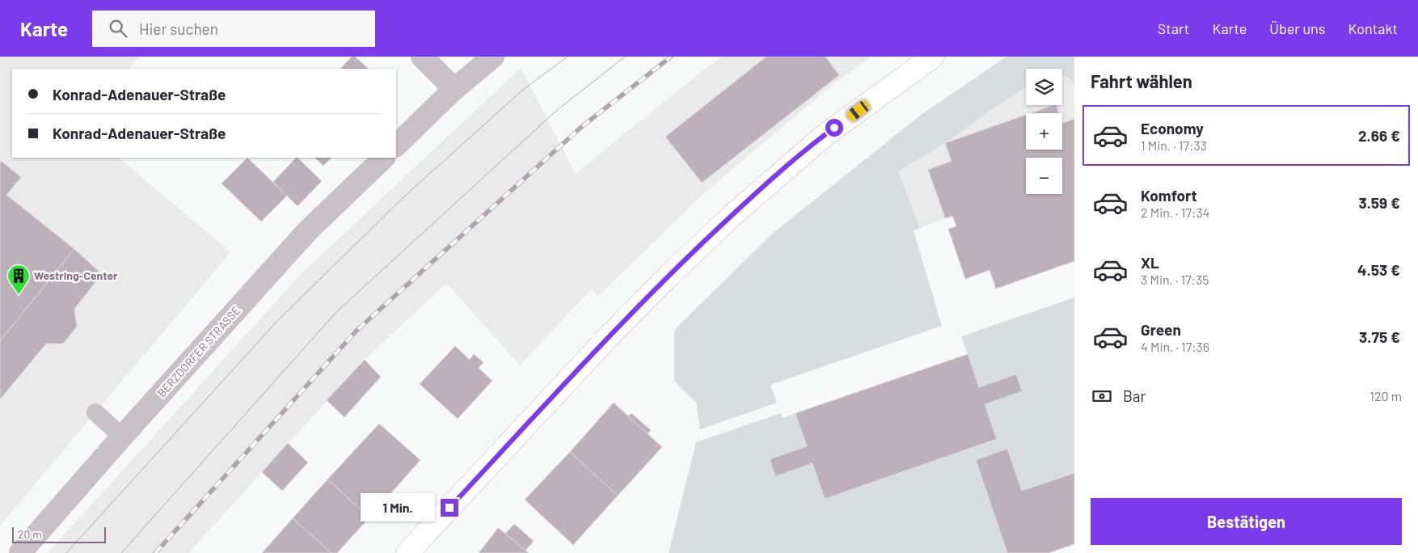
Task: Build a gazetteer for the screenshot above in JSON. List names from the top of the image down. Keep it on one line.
{"streets":{"street":["BERZDORFER STRASSE"]},"places":{"building":["Westring-Center"]},"scale_bar":"20 m","page":{"header":"Karte","search":"Hier suchen","nav":["Start","Karte","Über uns","Kontakt"],"heading":"Fahrt wählen","map_buttons":["+","−"],"banner":["Konrad-Adenauer-Straße","Konrad-Adenauer-Straße"],"list":[{"name":"Economy","note":"1 Min. · 17:33","value":"2.66 €"},{"name":"Komfort","note":"2 Min. · 17:34","value":"3.59 €"},{"name":"XL","note":"3 Min. · 17:35","value":"4.53 €"},{"name":"Green","note":"4 Min. · 17:36","value":"3.75 €"}],"pay":["Bar","120 m"],"buttons":"Bestätigen","bubble":"1 Min.","scale":"20 m"}}
